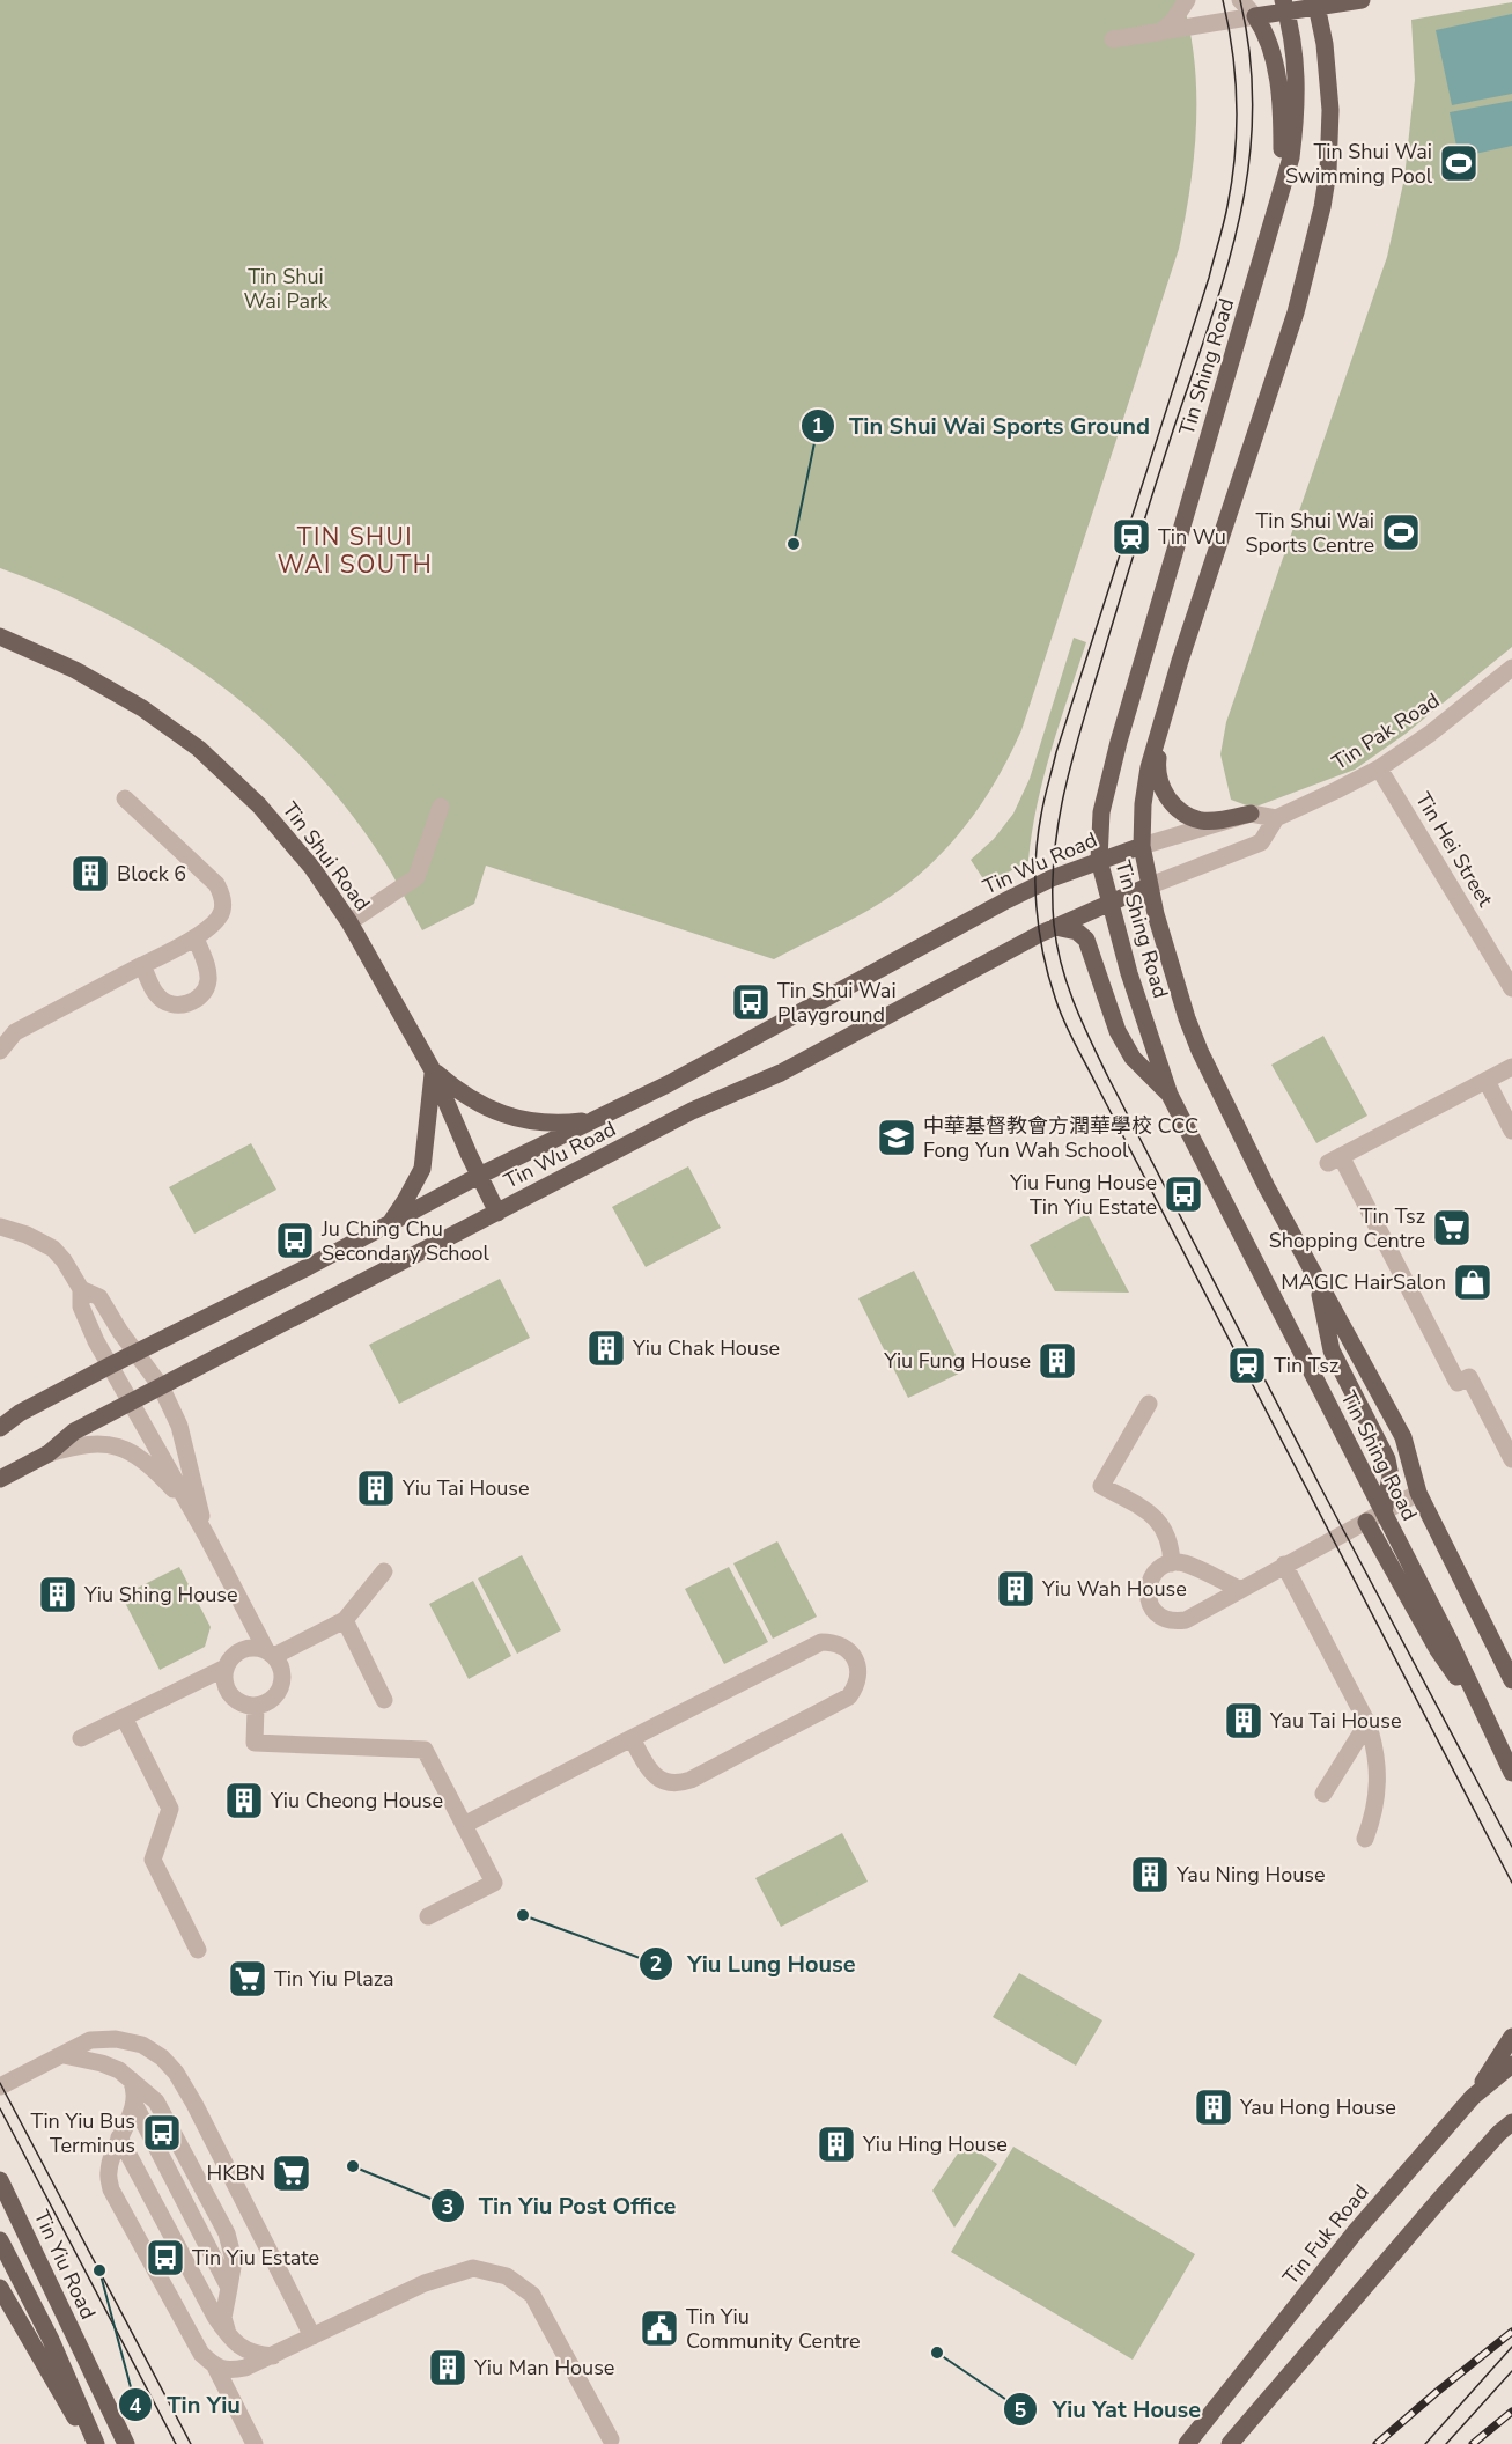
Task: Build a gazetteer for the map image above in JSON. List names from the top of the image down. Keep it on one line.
{"streets":{"main road":["Tin Shing Road","Tin Shui Road","Tin Wu Road","Tin Fuk Road","Tin Yiu Road"],"street":["Tin Pak Road","Tin Hei Street"]},"crossings":[["Tin Shing Road","Tin Pak Road"],["Tin Shing Road","Tin Wu Road"],["Tin Pak Road","Tin Hei Street"],["Tin Pak Road","Tin Wu Road"],["Tin Shui Road","Tin Wu Road"]],"districts":["TIN SHUI WAI SOUTH"],"parks":["Tin Shui Wai Park"],"places":{"sports":["Tin Shui Wai Swimming Pool","Tin Shui Wai Sports Centre"],"station":["Tin Wu","Tin Tsz"],"other":["Tin Shui Wai Sports Ground","Yiu Lung House","Tin Yiu Post Office","Tin Yiu","Yiu Yat House"],"building":["Block 6","Yiu Chak House","Yiu Fung House","Yiu Tai House","Yiu Wah House","Yiu Shing House","Yau Tai House","Yiu Cheong House","Yau Ning House","Yau Hong House","Yiu Hing House","Yiu Man House"],"bus stop":["Tin Shui Wai Playground","Yiu Fung House Tin Yiu Estate","Ju Ching Chu Secondary School","Tin Yiu Bus Terminus","Tin Yiu Estate"],"school or university":["中華基督教會方潤華學校 CCC Fong Yun Wah School"],"supermarket":["Tin Tsz Shopping Centre","Tin Yiu Plaza","HKBN"],"shop":["MAGIC HairSalon"],"public building":["Tin Yiu Community Centre"]}}
